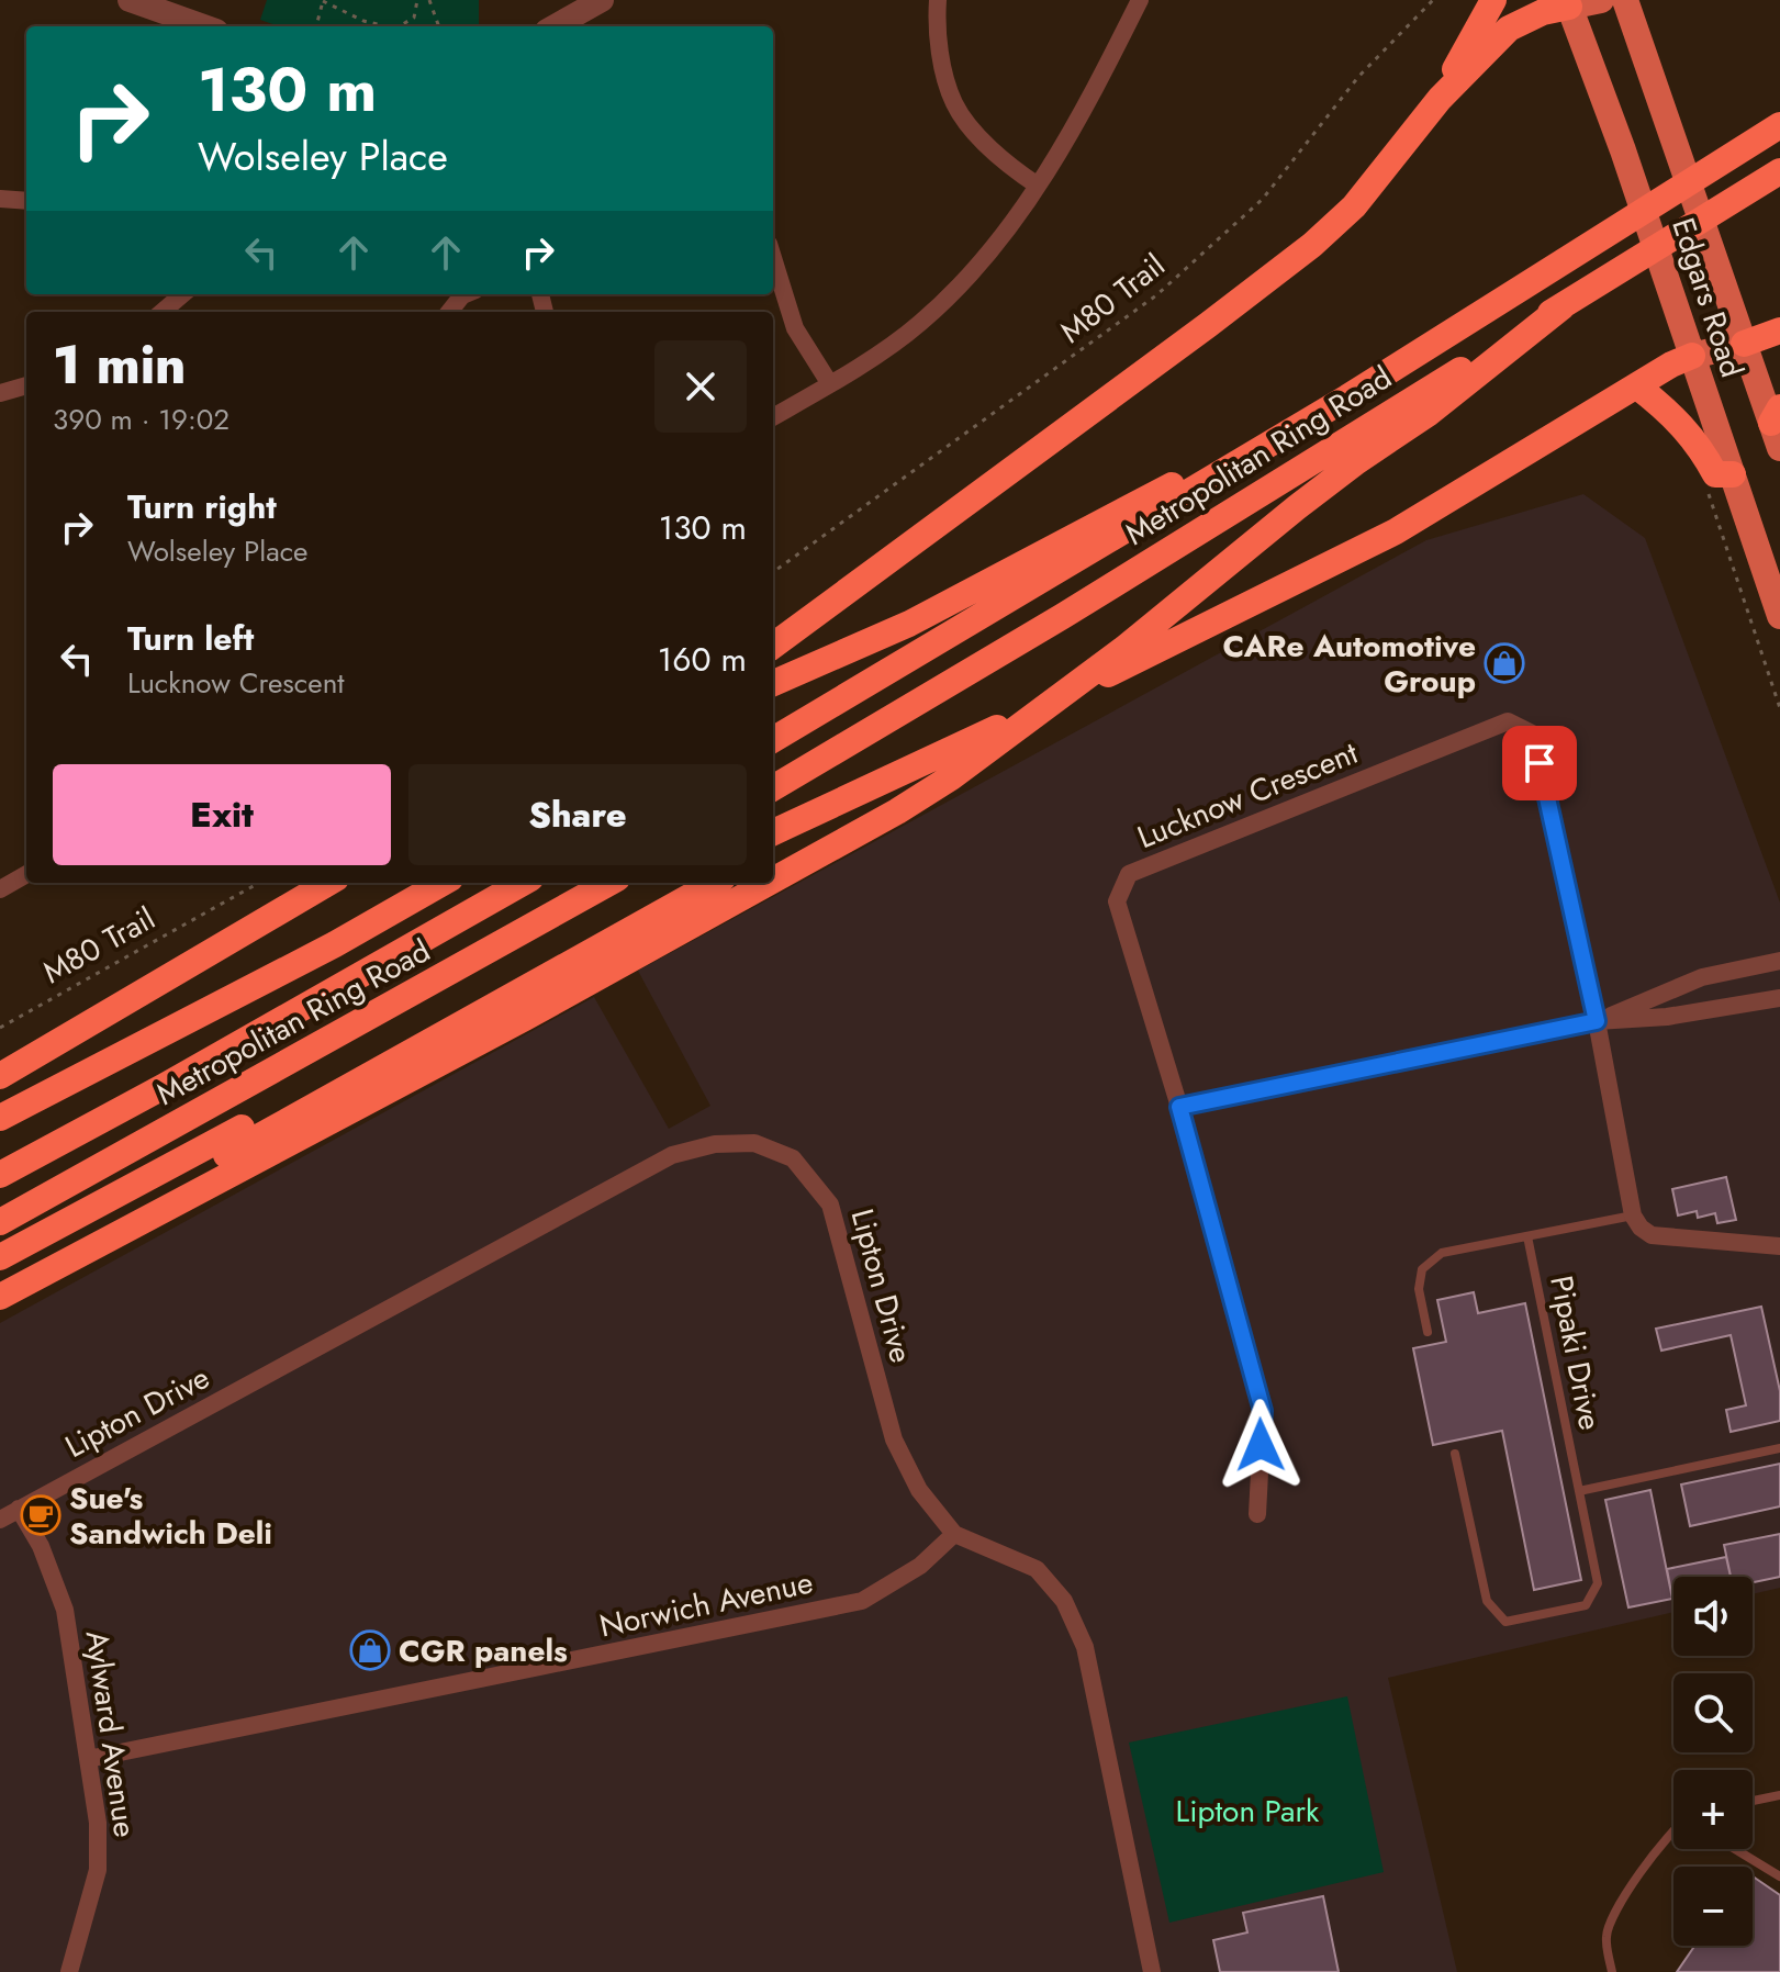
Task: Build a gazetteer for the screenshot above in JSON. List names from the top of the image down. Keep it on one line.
{"streets":{"highway":["Metropolitan Ring Road"],"main road":["Edgars Road"],"street":["Lucknow Crescent","Lipton Drive","Norwich Avenue","Aylward Avenue"],"lane":["Pipaki Drive"],"path":["M80 Trail"]},"crossings":[["Lipton Drive","Norwich Avenue"],["Lipton Drive","Aylward Avenue"],["Norwich Avenue","Aylward Avenue"]],"parks":["Lipton Park"],"places":{"shop":["CARe Automotive Group","CGR panels"],"cafe":["Sue's Sandwich Deli"]},"page":{"turn":["130 m","Wolseley Place"],"heading":["1 min","390 m · 19:02"],"list":[{"name":"Turn right","note":"Wolseley Place","value":"130 m"},{"name":"Turn left","note":"Lucknow Crescent","value":"160 m"}],"buttons":["Exit","Share"],"map_buttons":["+","−"]}}
